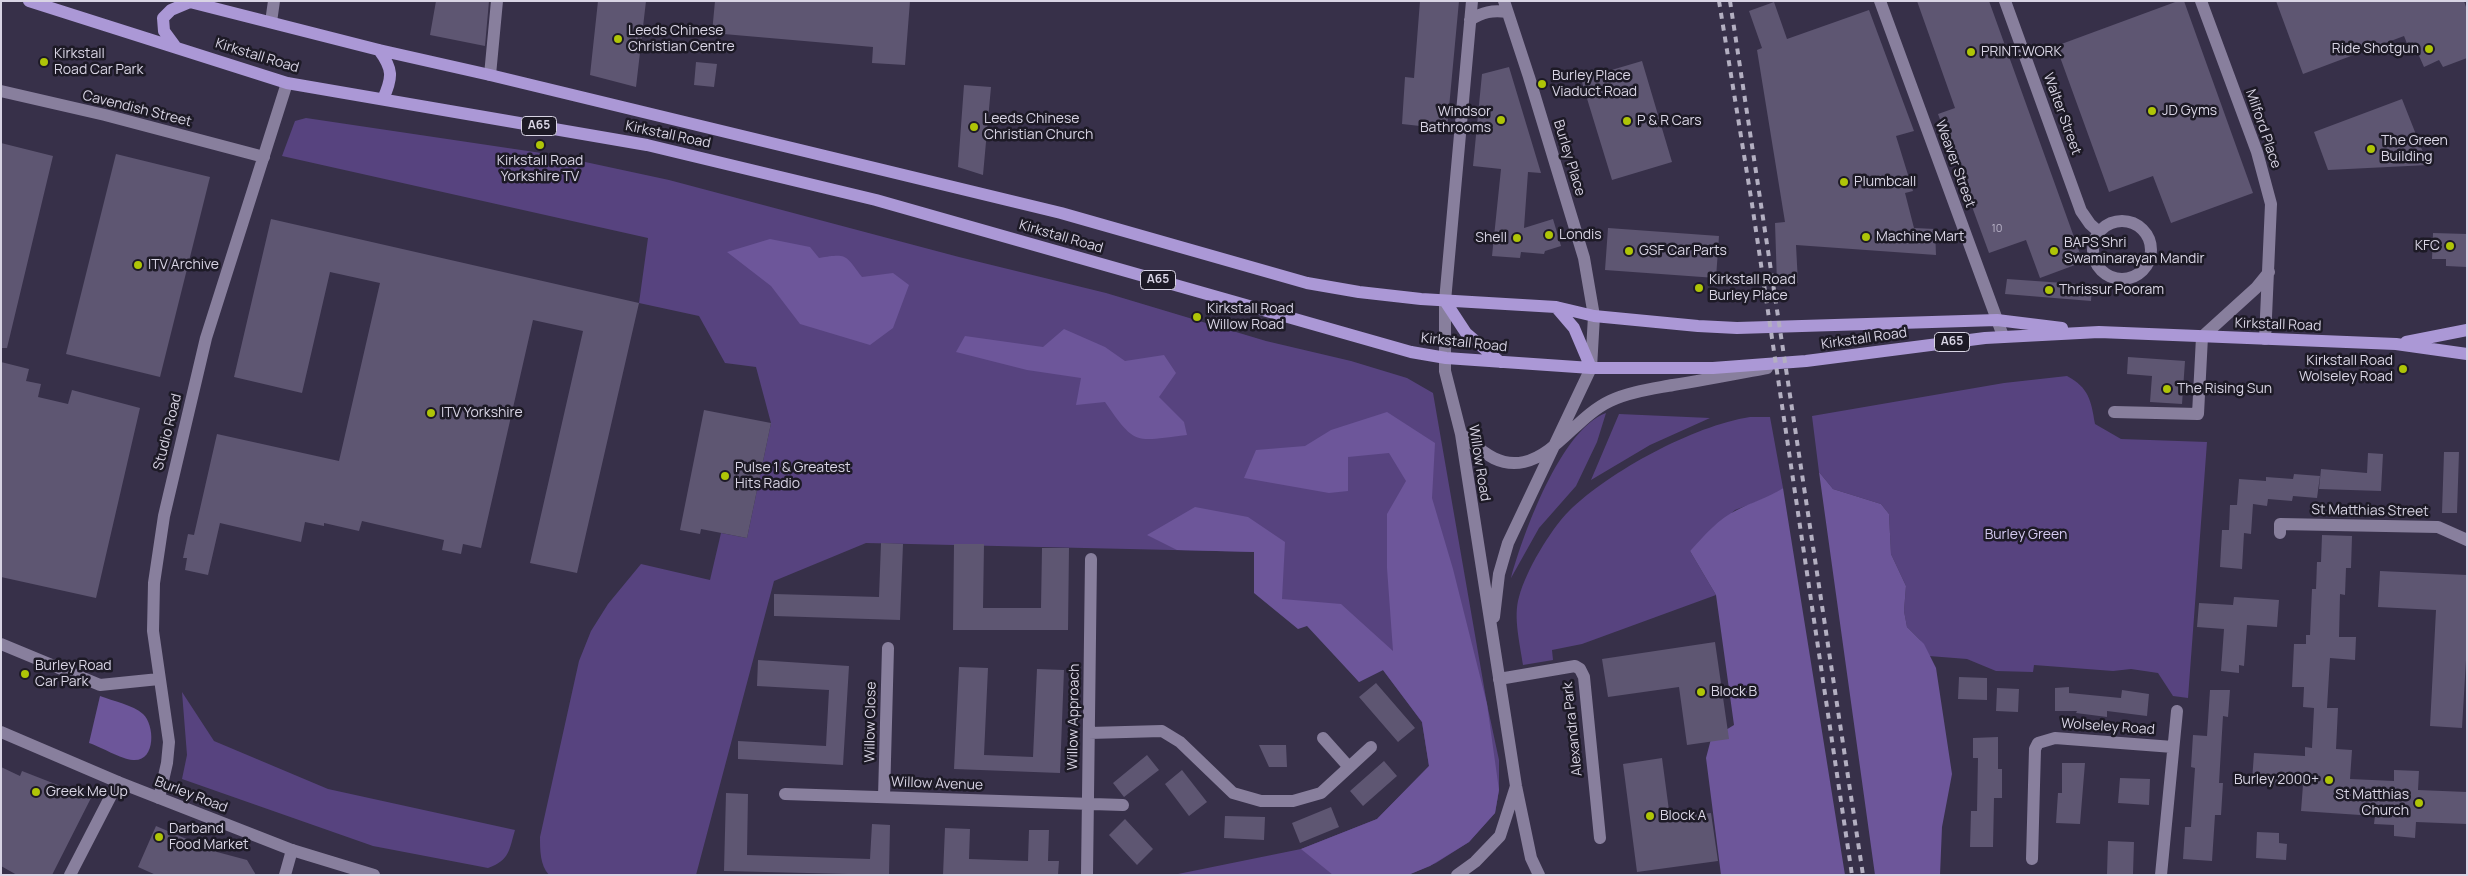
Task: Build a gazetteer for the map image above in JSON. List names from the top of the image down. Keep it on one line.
{"streets":{"main road":["Kirkstall Road","A65"],"street":["Cavendish Street","Walter Street","Milford Place","Burley Place","Weaver Street","Studio Road","Willow Road","St Matthias Street","Willow Approach","Willow Close","Wolseley Road","Alexandra Park","Willow Avenue","Burley Road"]},"crossings":[["Kirkstall Road","Milford Place"],["Kirkstall Road","Burley Place"],["Kirkstall Road","Weaver Street"],["Kirkstall Road","Studio Road"],["Kirkstall Road","Willow Road"],["Cavendish Street","Studio Road"],["Burley Place","Willow Road"],["Studio Road","Burley Road"],["Willow Road","Alexandra Park"],["Willow Approach","Willow Avenue"],["Willow Close","Willow Avenue"]],"parks":["Burley Green"],"places":["Leeds Chinese Christian Centre","Ride Shotgun","PRINT.WORK","Kirkstall Road Car Park","Burley Place Viaduct Road","JD Gyms","Windsor Bathrooms","P & R Cars","Leeds Chinese Christian Church","Kirkstall Road Yorkshire TV","The Green Building","Plumbcall","Londis","Machine Mart","Shell","KFC","GSF Car Parts","BAPS Shri Swaminarayan Mandir","ITV Archive","Kirkstall Road Burley Place","Thrissur Pooram","Kirkstall Road Willow Road","Kirkstall Road Wolseley Road","The Rising Sun","ITV Yorkshire","Pulse 1 & Greatest Hits Radio","Burley Road Car Park","Block B","Burley 2000+","Greek Me Up","St Matthias Church","Block A","Darband Food Market"],"house_numbers":["10"]}
